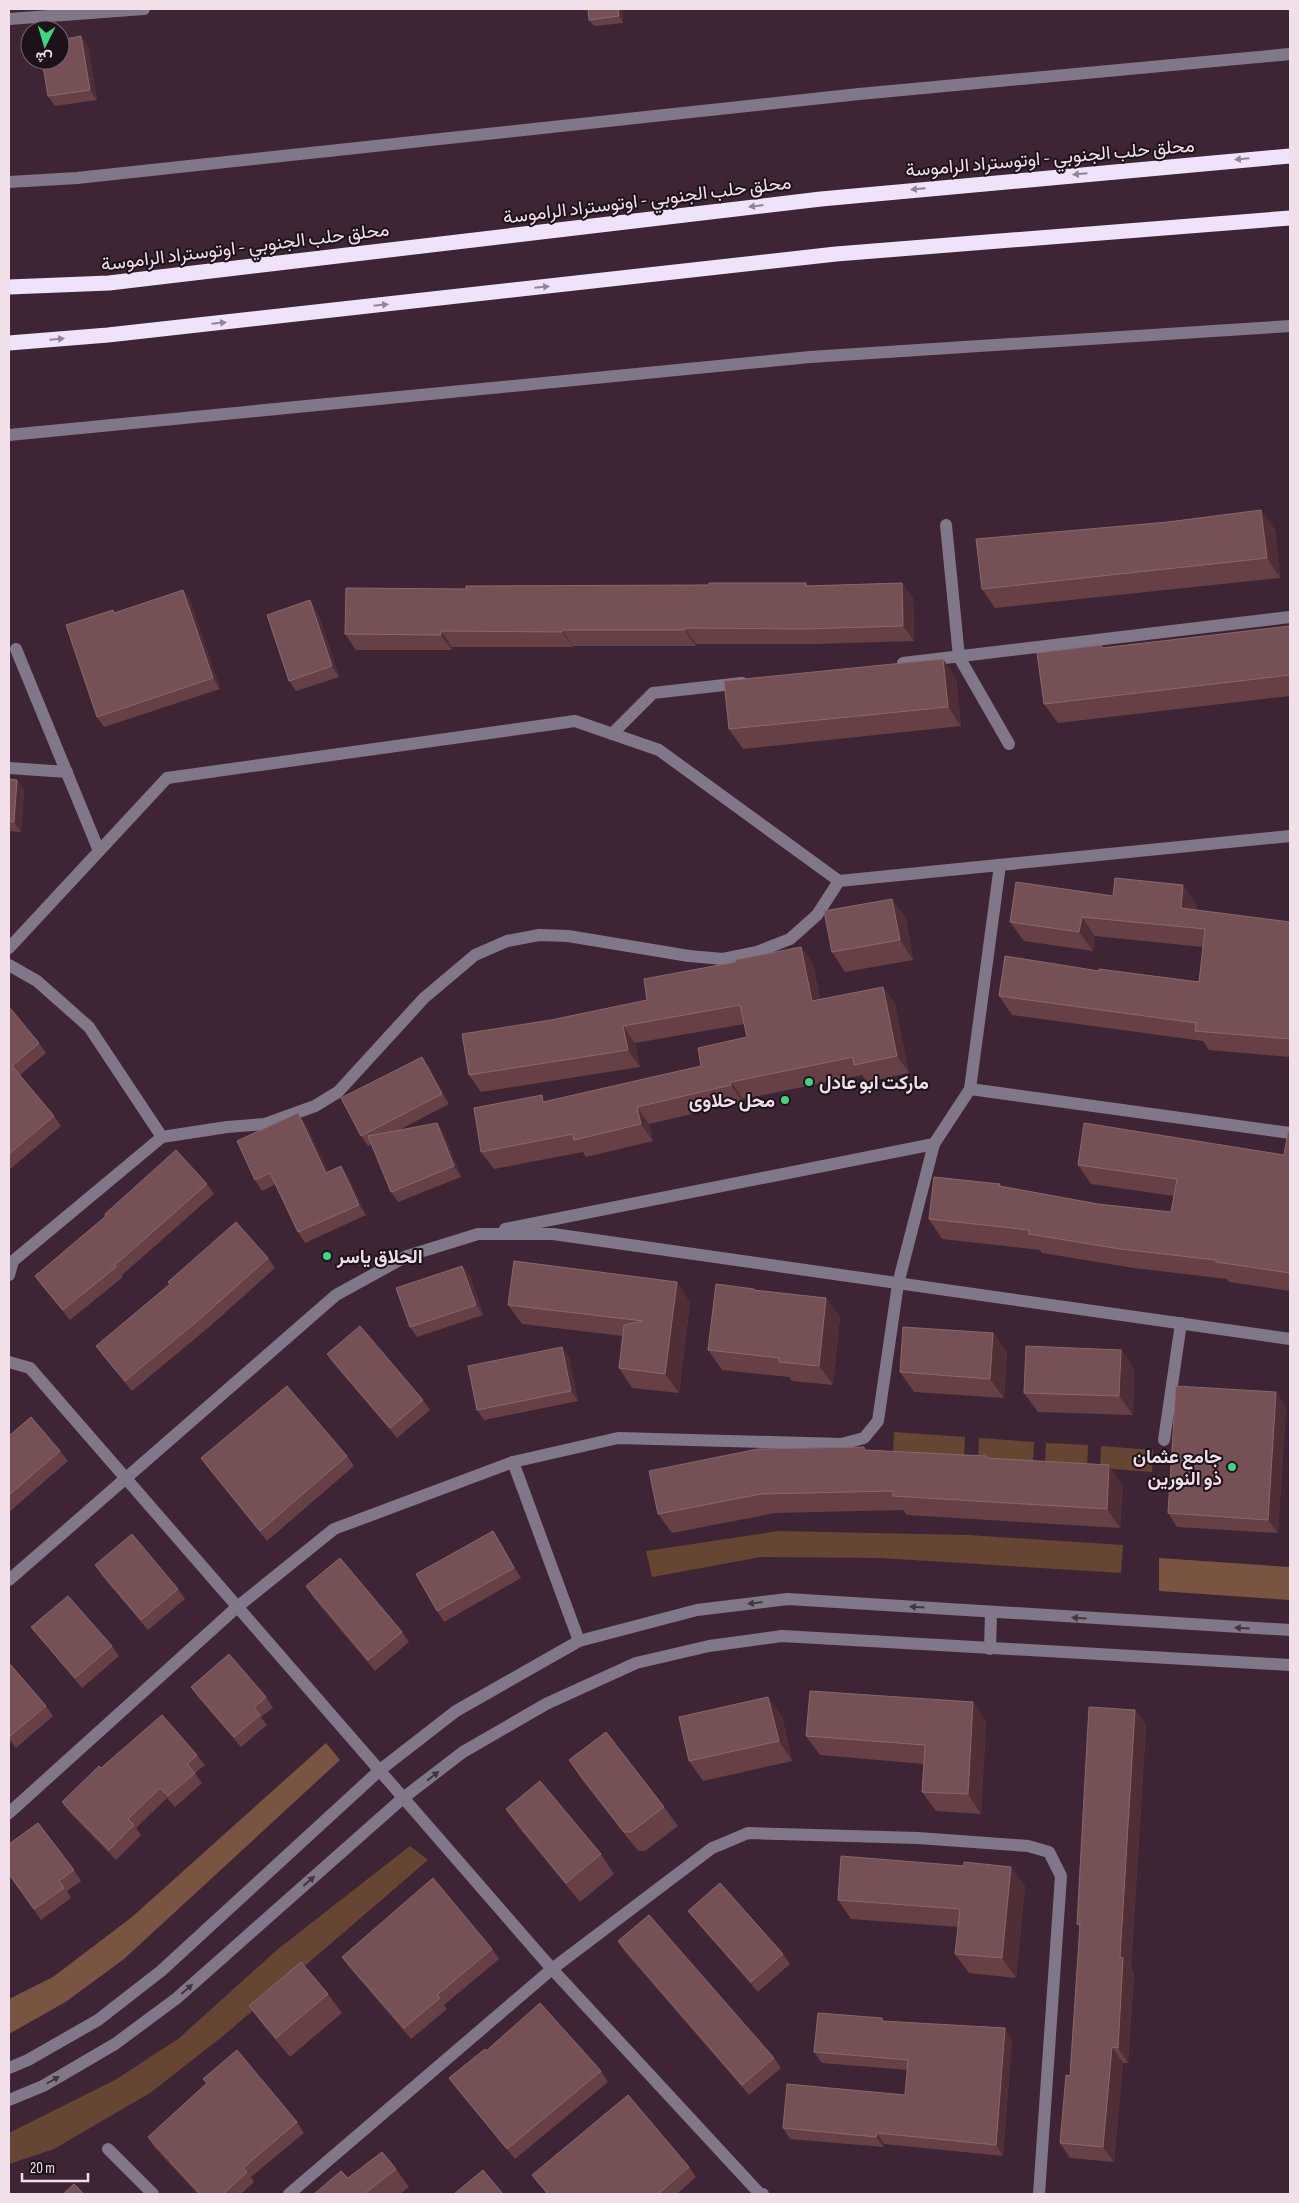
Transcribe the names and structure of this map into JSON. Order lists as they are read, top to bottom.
{
  "streets": {
    "highway": ["محلق حلب الجنوبي - اوتوستراد الراموسة"]
  },
  "places": [
    "ماركت ابو عادل",
    "محل حلاوى",
    "الحلاق ياسر",
    "جامع عثمان ذو النورين"
  ],
  "scale_bar": "20 m",
  "north": "bottom"
}
